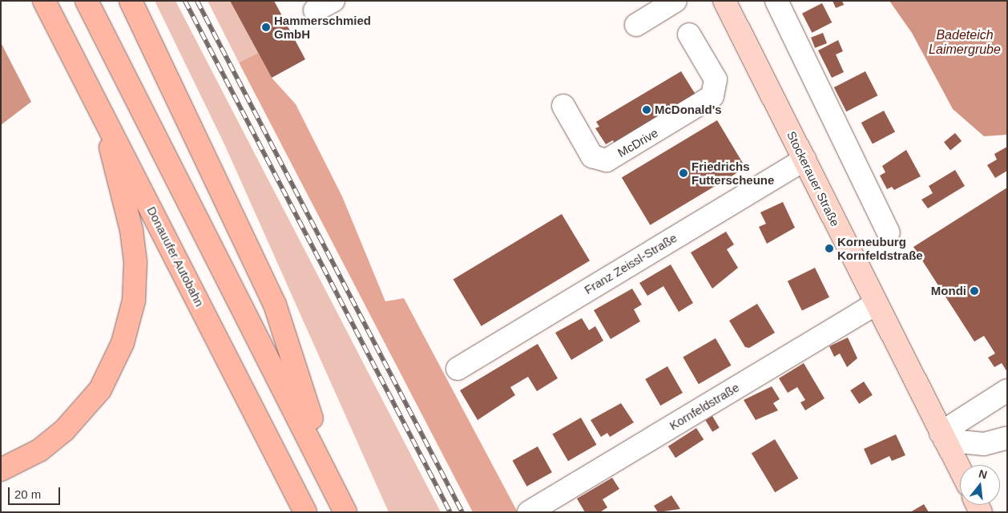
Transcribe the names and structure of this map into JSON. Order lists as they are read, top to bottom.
{
  "streets": {
    "highway": ["Donauufer Autobahn"],
    "main road": ["Stockerauer Straße"],
    "street": ["McDrive", "Franz Zeissl-Straße", "Kornfeldstraße"]
  },
  "crossings": [
    ["Stockerauer Straße", "Franz Zeissl-Straße"],
    ["Stockerauer Straße", "Kornfeldstraße"]
  ],
  "water": ["Badeteich Laimergrube"],
  "places": [
    "Hammerschmied GmbH",
    "McDonald's",
    "Friedrichs Futterscheune",
    "Korneuburg Kornfeldstraße",
    "Mondi"
  ],
  "scale_bar": "20 m",
  "north": "top"
}
